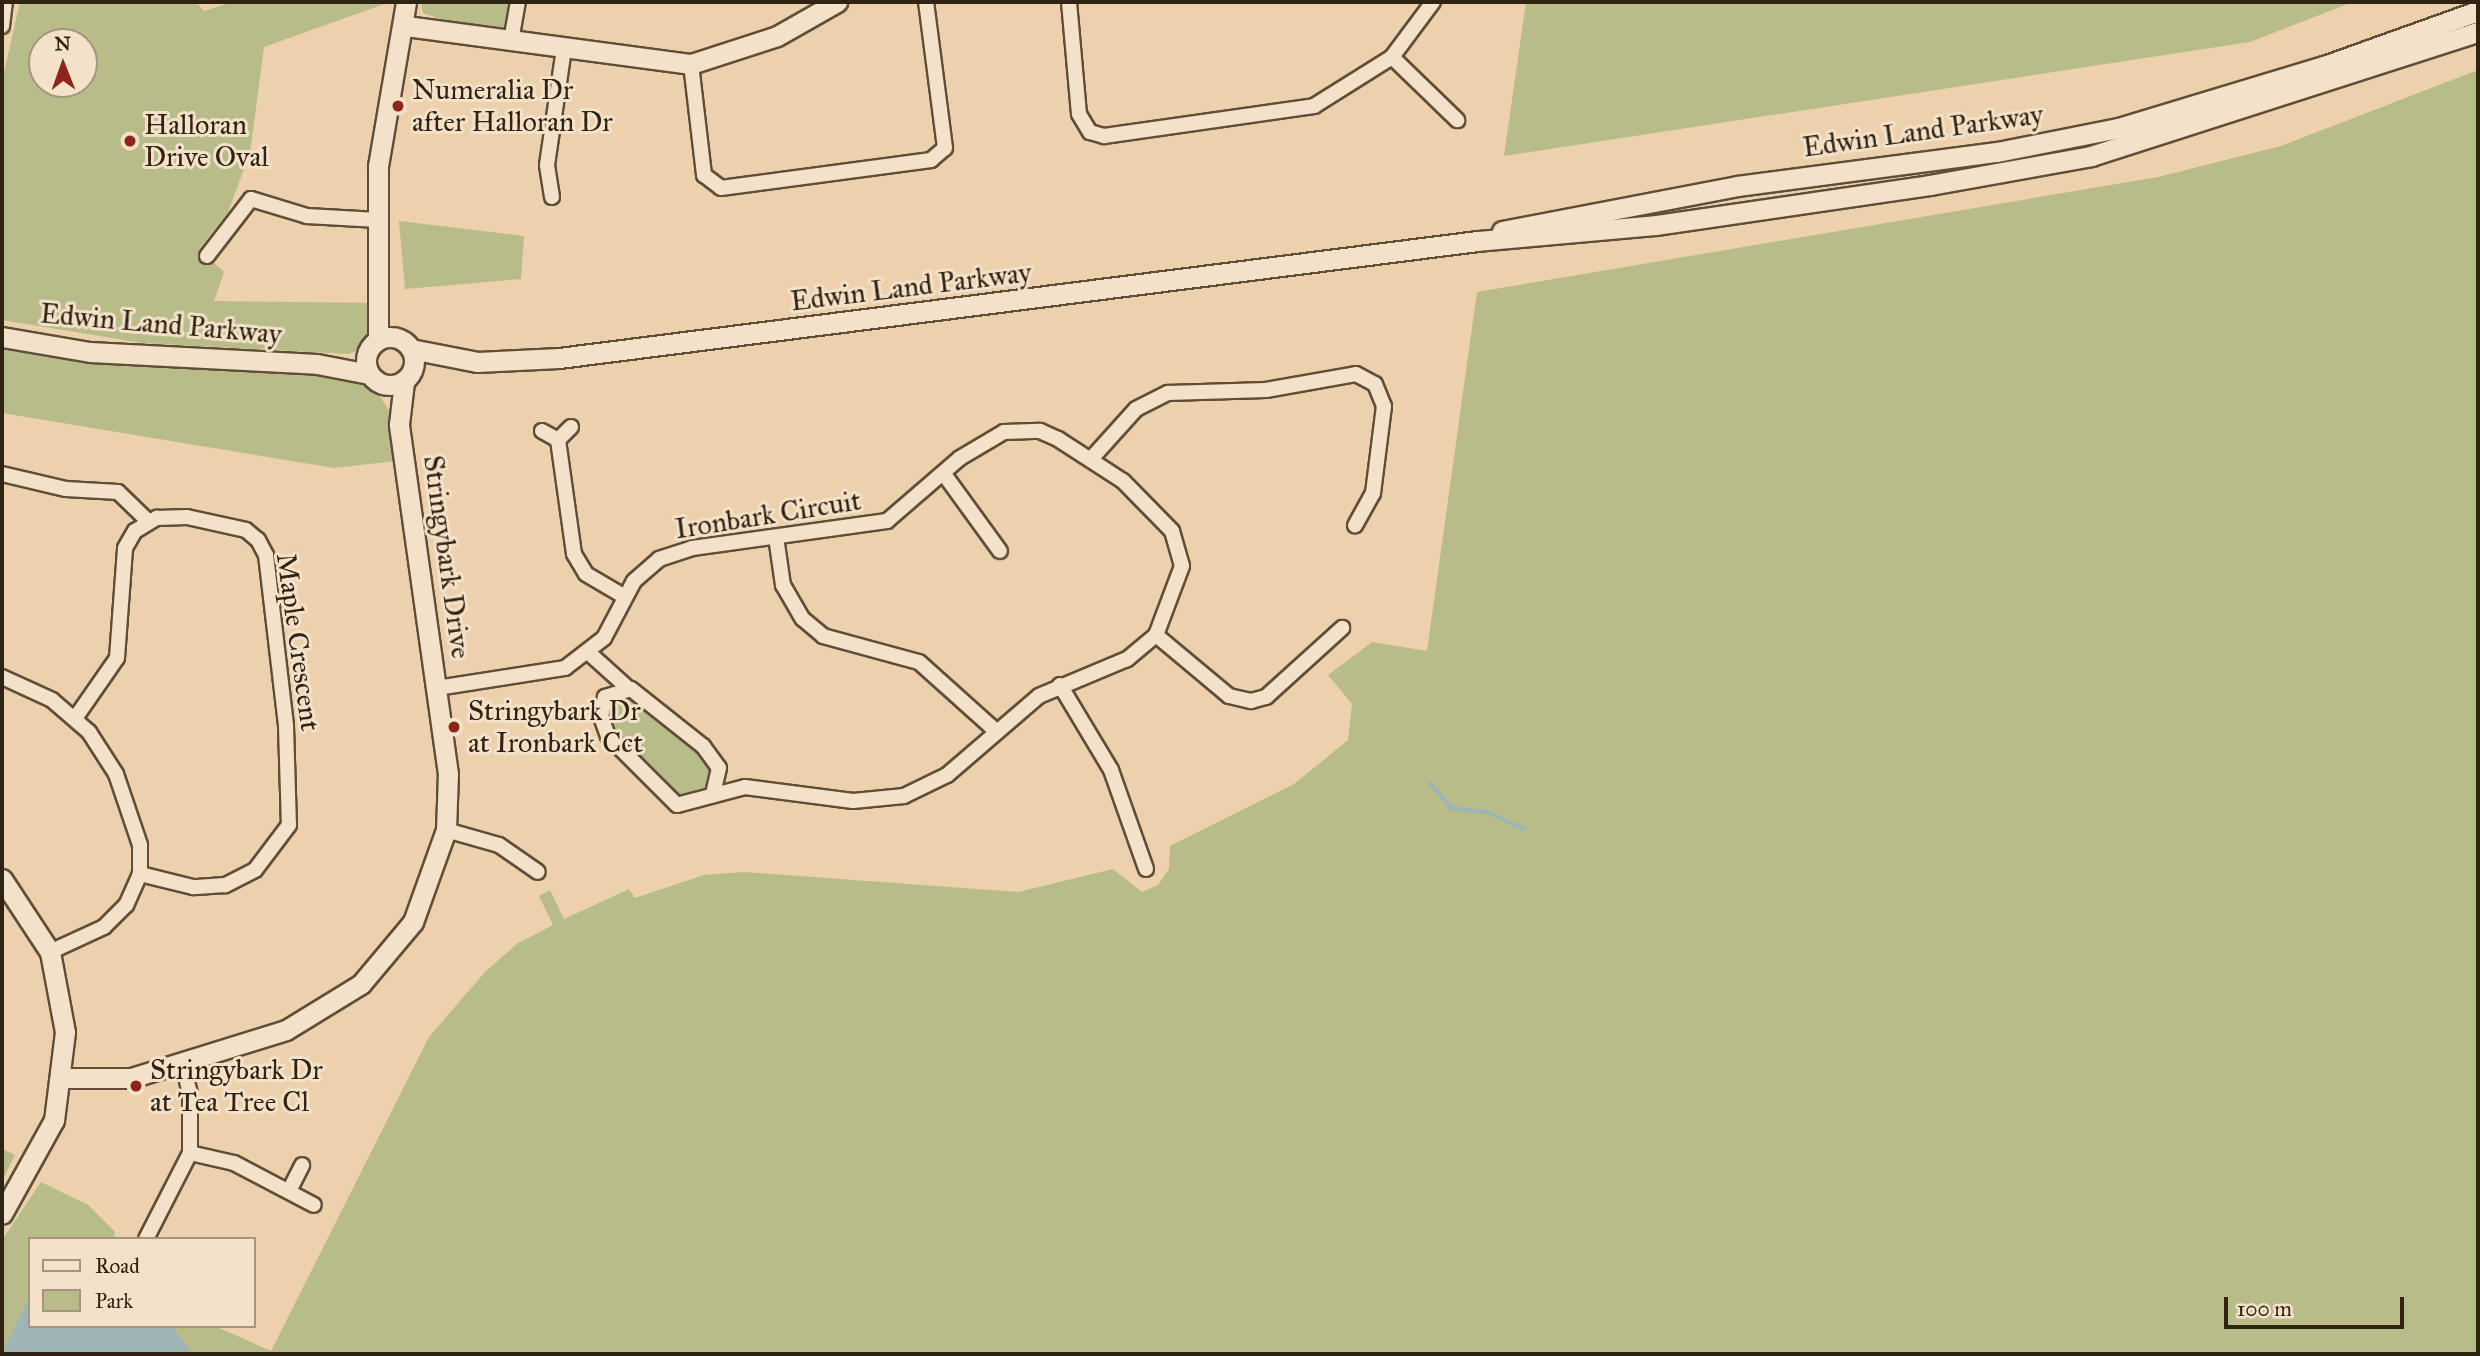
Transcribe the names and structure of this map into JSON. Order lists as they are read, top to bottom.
{
  "streets": {
    "main road": ["Edwin Land Parkway", "Stringybark Drive"],
    "street": ["Ironbark Circuit", "Maple Crescent"]
  },
  "crossings": [
    ["Edwin Land Parkway", "Stringybark Drive"],
    ["Ironbark Circuit", "Stringybark Drive"]
  ],
  "places": [
    "Numeralia Dr after Halloran Dr",
    "Halloran Drive Oval",
    "Stringybark Dr at Ironbark Cct",
    "Stringybark Dr at Tea Tree Cl"
  ],
  "legend": ["Road", "Park"],
  "scale_bar": "100 m",
  "north": "top"
}
